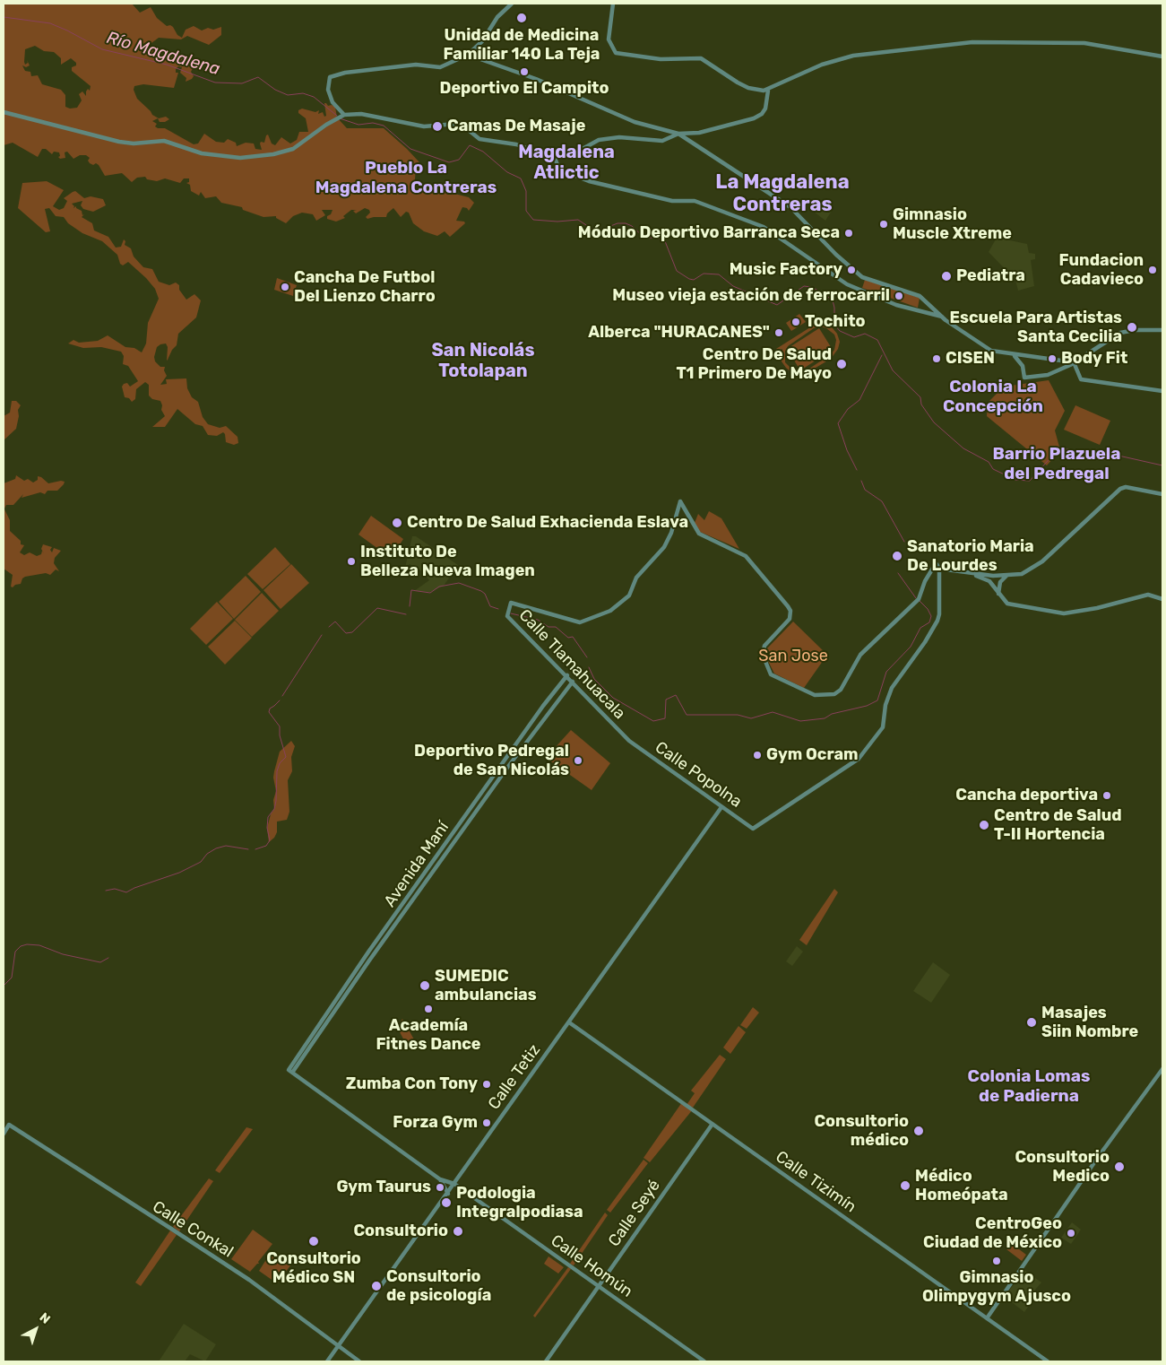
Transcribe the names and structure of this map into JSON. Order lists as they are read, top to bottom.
{
  "streets": {
    "street": [
      "Calle Tlamahuacala",
      "Calle Popolna",
      "Avenida Maní",
      "Calle Tetiz",
      "Calle Tizimín",
      "Calle Seyé",
      "Calle Conkal",
      "Calle Homún"
    ]
  },
  "crossings": [
    ["Calle Tlamahuacala", "Calle Popolna"],
    ["Calle Tlamahuacala", "Avenida Maní"],
    ["Calle Popolna", "Calle Tetiz"],
    ["Avenida Maní", "Calle Homún"],
    ["Calle Tetiz", "Calle Tizimín"],
    ["Calle Tetiz", "Calle Conkal"],
    ["Calle Tetiz", "Calle Homún"],
    ["Calle Tizimín", "Calle Seyé"],
    ["Calle Seyé", "Calle Homún"]
  ],
  "districts": [
    "Magdalena Atlictic",
    "Pueblo La Magdalena Contreras",
    "La Magdalena Contreras",
    "San Nicolás Totolapan",
    "Colonia La Concepción",
    "Barrio Plazuela del Pedregal",
    "Colonia Lomas de Padierna"
  ],
  "water": ["Río Magdalena"],
  "parks": ["San Jose"],
  "places": [
    "Unidad de Medicina Familiar 140 La Teja",
    "Deportivo El Campito",
    "Camas De Masaje",
    "Gimnasio Muscle Xtreme",
    "Módulo Deportivo Barranca Seca",
    "Music Factory",
    "Fundacion Cadavieco",
    "Pediatra",
    "Cancha De Futbol Del Lienzo Charro",
    "Museo vieja estación de ferrocarril",
    "Tochito",
    "Escuela Para Artistas Santa Cecilia",
    "Alberca \"HURACANES\"",
    "CISEN",
    "Body Fit",
    "Centro De Salud T1 Primero De Mayo",
    "Centro De Salud Exhacienda Eslava",
    "Sanatorio Maria De Lourdes",
    "Instituto De Belleza Nueva Imagen",
    "Gym Ocram",
    "Deportivo Pedregal de San Nicolás",
    "Cancha deportiva",
    "Centro de Salud T-II Hortencia",
    "SUMEDIC ambulancias",
    "Academía Fitnes Dance",
    "Masajes Siin Nombre",
    "Zumba Con Tony",
    "Forza Gym",
    "Consultorio médico",
    "Consultorio Medico",
    "Médico Homeópata",
    "Gym Taurus",
    "Podologia Integralpodiasa",
    "Consultorio",
    "CentroGeo Ciudad de México",
    "Consultorio Médico SN",
    "Gimnasio Olimpygym Ajusco",
    "Consultorio de psicología"
  ],
  "north": "top right"
}
